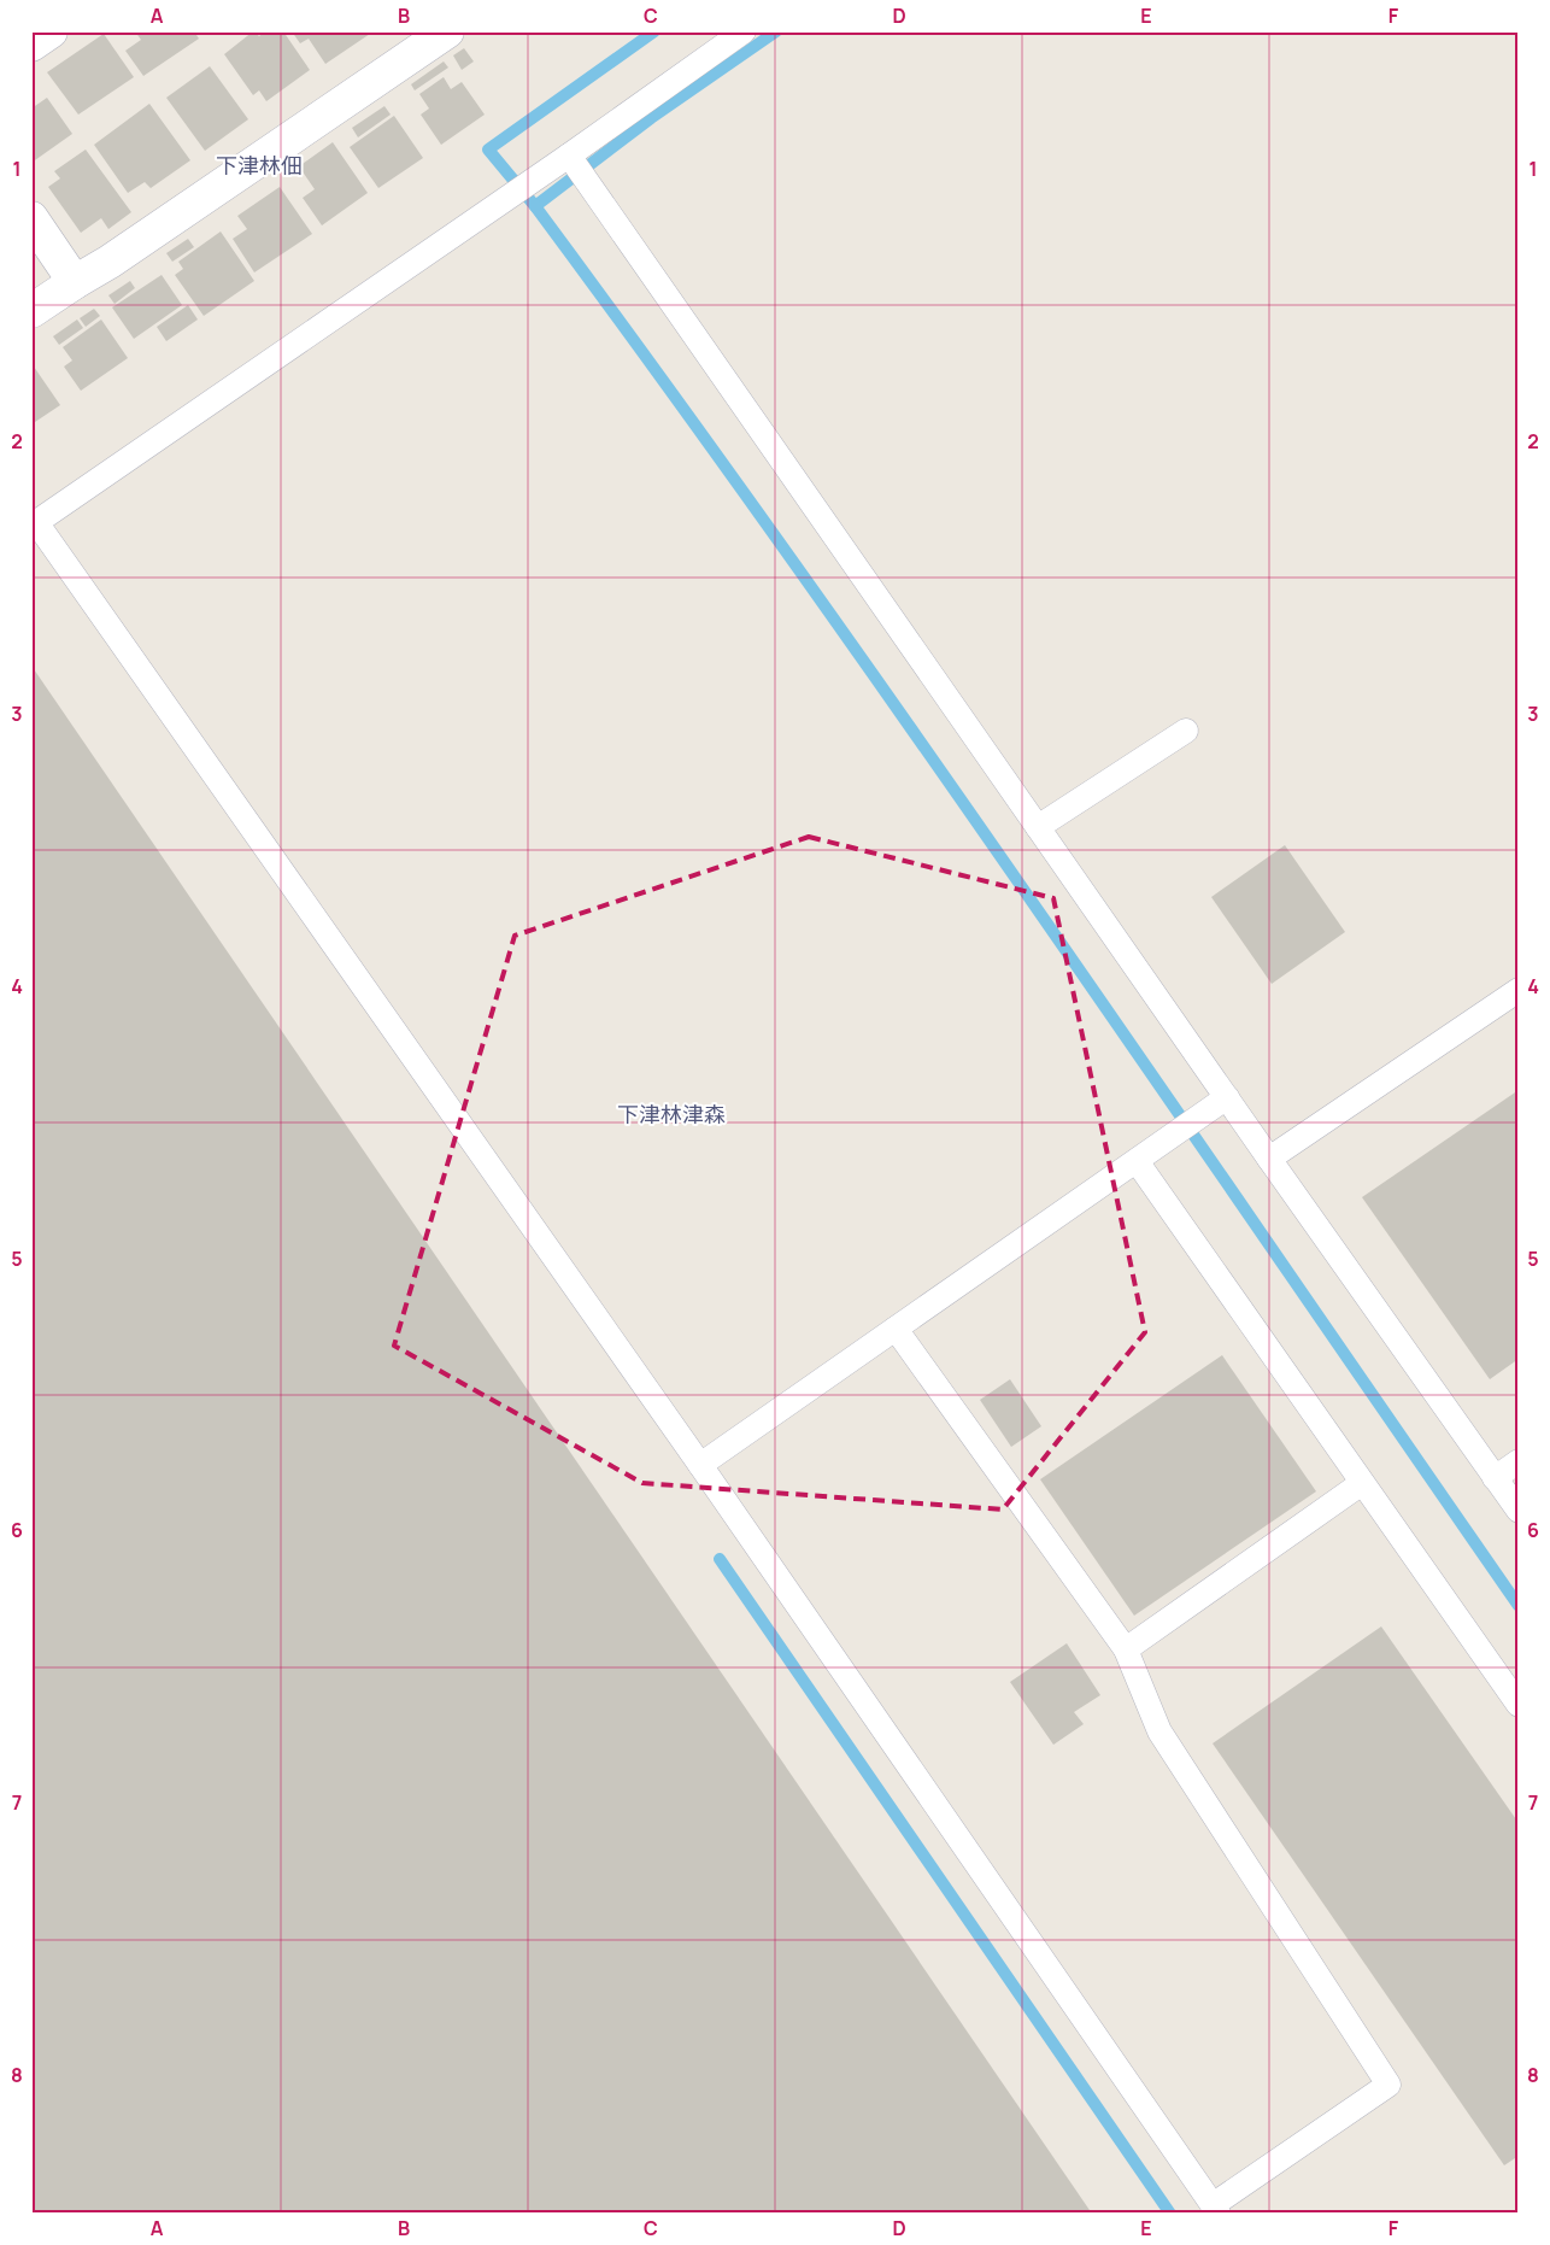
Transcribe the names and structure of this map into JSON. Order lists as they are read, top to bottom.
{
  "districts": ["下津林佃", "下津林津森"],
  "grid": {
    "columns": [
      "A",
      "B",
      "C",
      "D",
      "E",
      "F"
    ],
    "rows": [
      "1",
      "2",
      "3",
      "4",
      "5",
      "6",
      "7",
      "8"
    ]
  }
}
